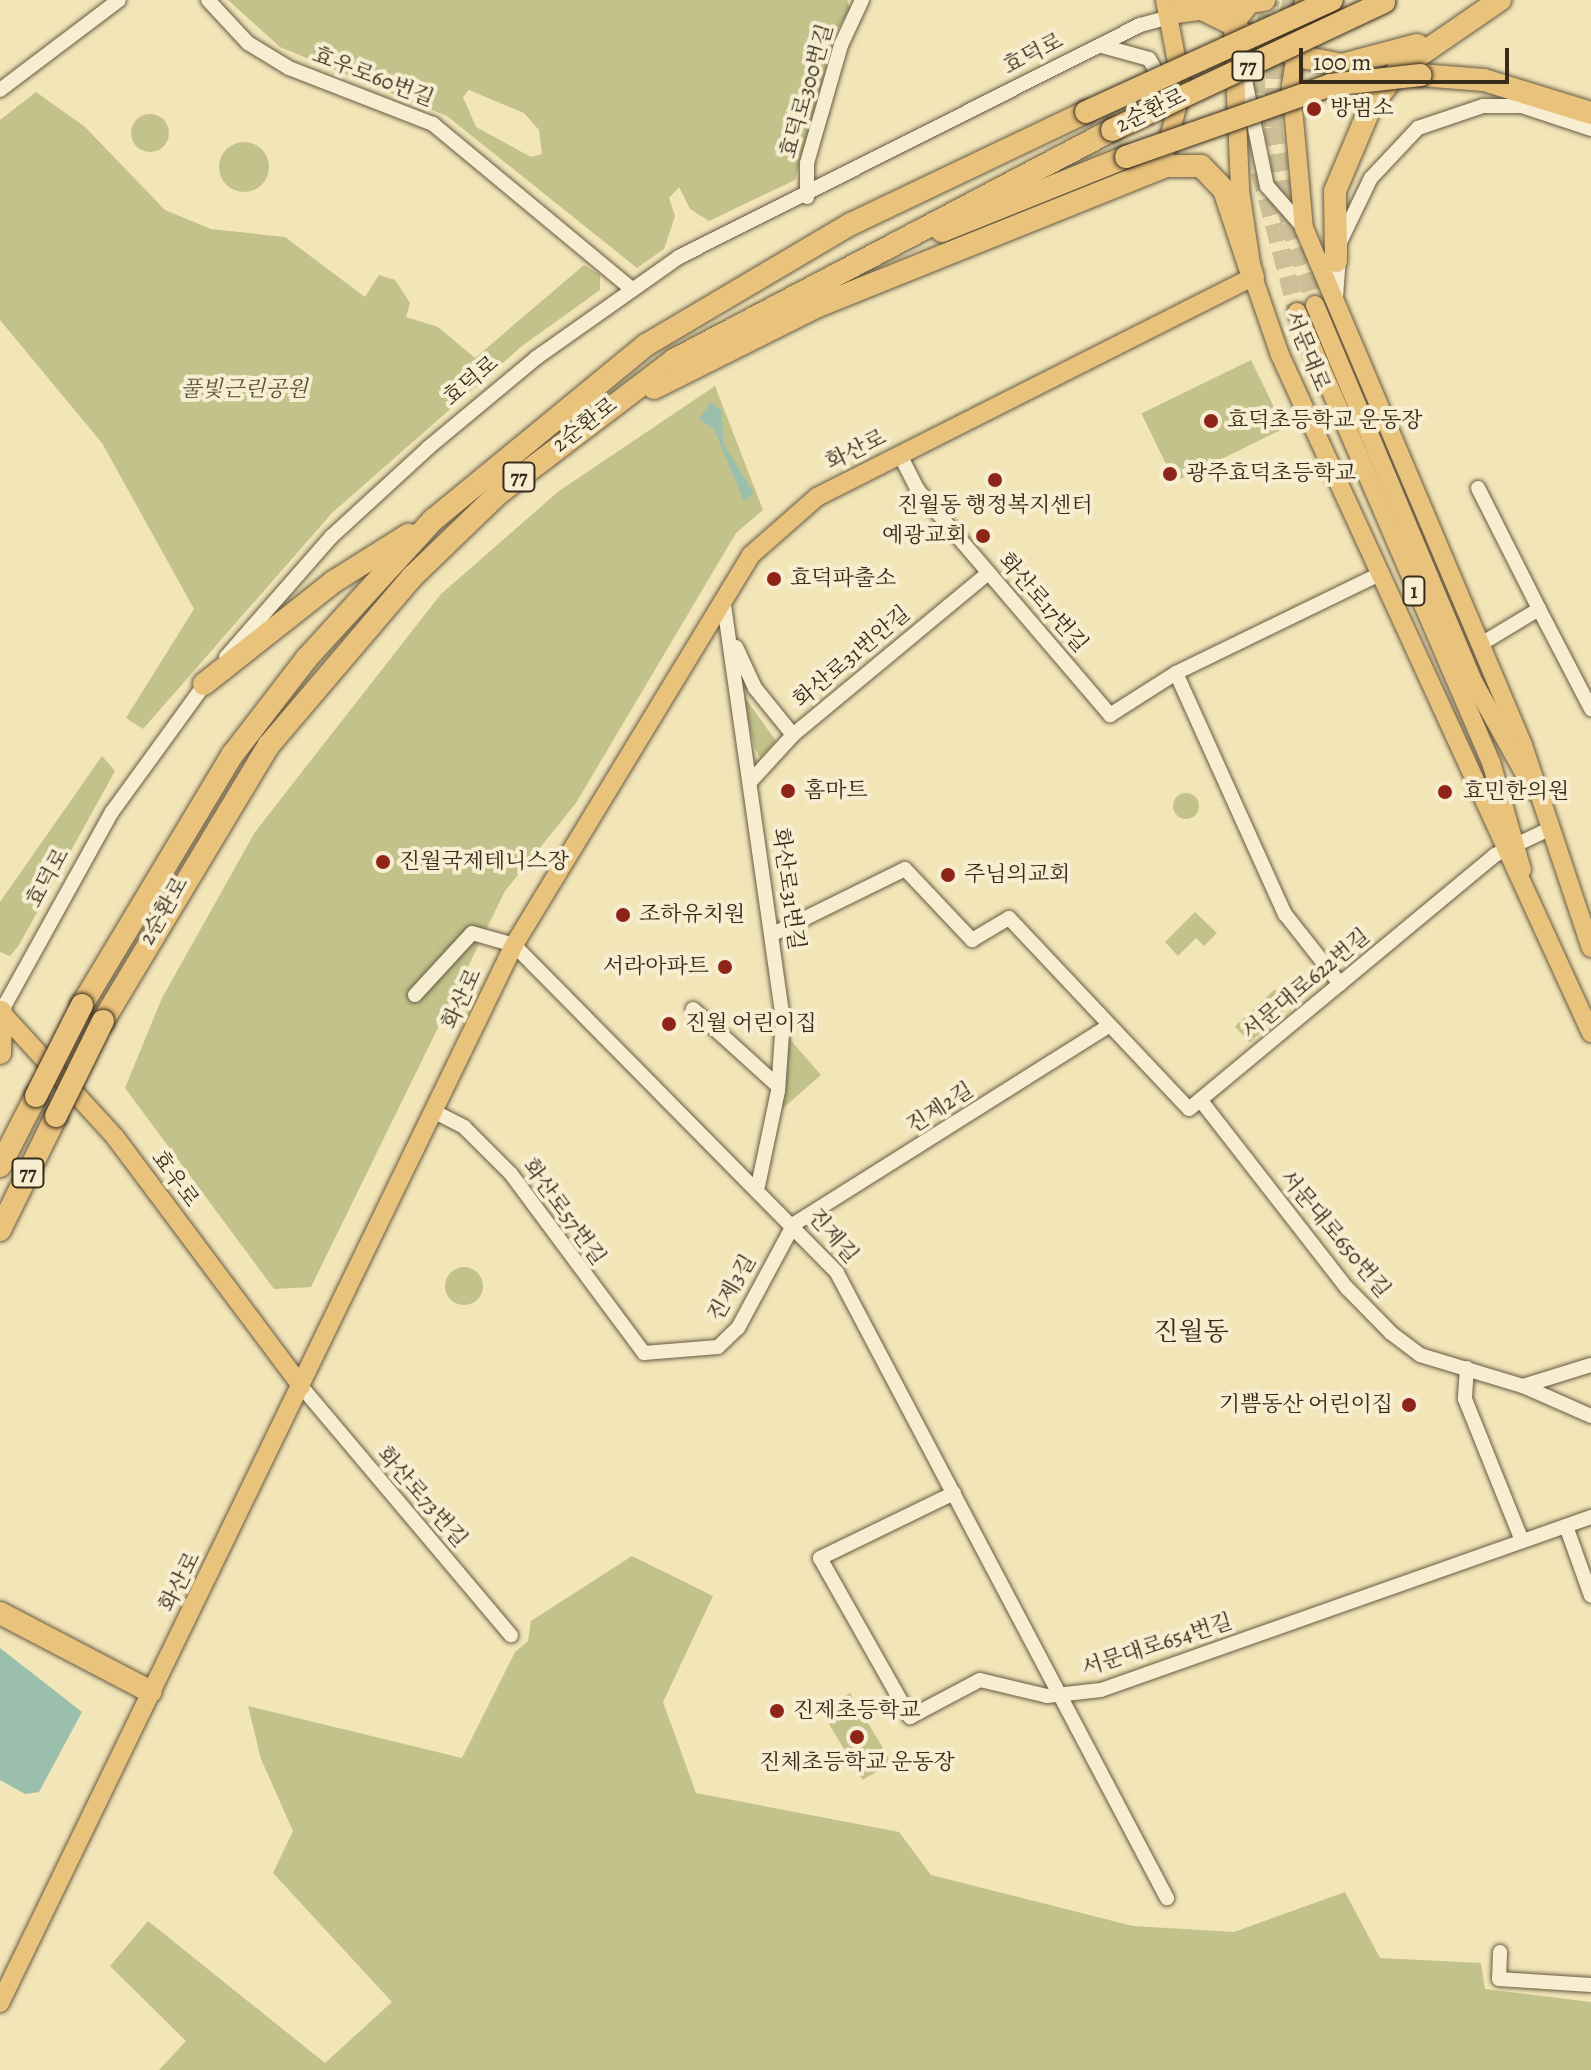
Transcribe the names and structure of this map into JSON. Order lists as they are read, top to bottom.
{
  "streets": {
    "highway": ["77", "2순환로"],
    "main road": [
      "서문대로",
      "화산로",
      "1",
      "효우로"
    ],
    "street": [
      "효덕로",
      "효우로60번길",
      "효덕로300번길",
      "화산로17번길",
      "화산로31번안길",
      "화산로31번길",
      "서문대로622번길",
      "진제2길",
      "화산로57번길",
      "서문대로650번길",
      "진제길",
      "진제3길",
      "화산로73번길",
      "서문대로654번길"
    ]
  },
  "crossings": [
    ["효덕로", "효우로60번길"],
    ["효덕로", "효덕로300번길"],
    ["효덕로", "효우로"],
    ["서문대로", "화산로"],
    ["서문대로", "화산로17번길"],
    ["서문대로", "서문대로622번길"],
    ["화산로", "화산로17번길"],
    ["화산로", "화산로31번길"],
    ["화산로", "효우로"],
    ["화산로", "화산로57번길"],
    ["화산로", "진제길"],
    ["화산로", "화산로73번길"],
    ["화산로17번길", "화산로31번안길"],
    ["화산로31번안길", "화산로31번길"],
    ["화산로31번길", "진제길"],
    ["서문대로622번길", "서문대로650번길"],
    ["진제2길", "진제길"],
    ["진제2길", "진제3길"],
    ["효우로", "화산로73번길"],
    ["화산로57번길", "진제3길"],
    ["진제길", "진제3길"],
    ["진제길", "서문대로654번길"]
  ],
  "districts": ["진월동"],
  "parks": ["풀빛근린공원"],
  "places": [
    "방범소",
    "효덕초등학교 운동장",
    "광주효덕초등학교",
    "진월동 행정복지센터",
    "예광교회",
    "효덕파출소",
    "홈마트",
    "효민한의원",
    "진월국제테니스장",
    "주님의교회",
    "조하유치원",
    "서라아파트",
    "진월 어린이집",
    "기쁨동산 어린이집",
    "진제초등학교",
    "진체초등학교 운동장"
  ],
  "scale_bar": "100 m"
}
